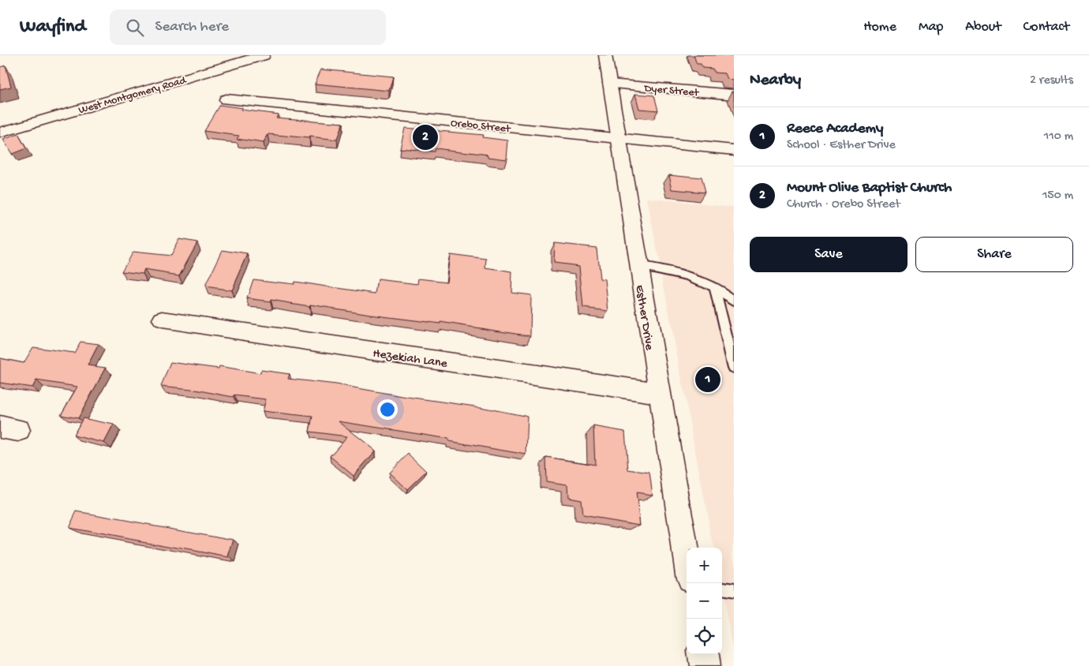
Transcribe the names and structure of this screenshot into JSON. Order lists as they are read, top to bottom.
{
  "streets": {
    "street": [
      "Dyer Street",
      "West Montgomery Road",
      "Orebo Street",
      "Esther Drive",
      "Hezekiah Lane"
    ]
  },
  "crossings": [
    ["Dyer Street", "Esther Drive"],
    ["Orebo Street", "Esther Drive"],
    ["Esther Drive", "Hezekiah Lane"]
  ],
  "page": {
    "header": "Wayfind",
    "search": "Search here",
    "nav": [
      "Home",
      "Map",
      "About",
      "Contact"
    ],
    "heading": ["Nearby", "2 results"],
    "list": [
      {
        "mark": "1",
        "name": "Reece Academy",
        "note": "School · Esther Drive",
        "value": "110 m"
      },
      {
        "mark": "2",
        "name": "Mount Olive Baptist Church",
        "note": "Church · Orebo Street",
        "value": "150 m"
      }
    ],
    "pins": ["2", "1"],
    "buttons": ["Save", "Share"],
    "map_buttons": ["+", "−"]
  }
}
